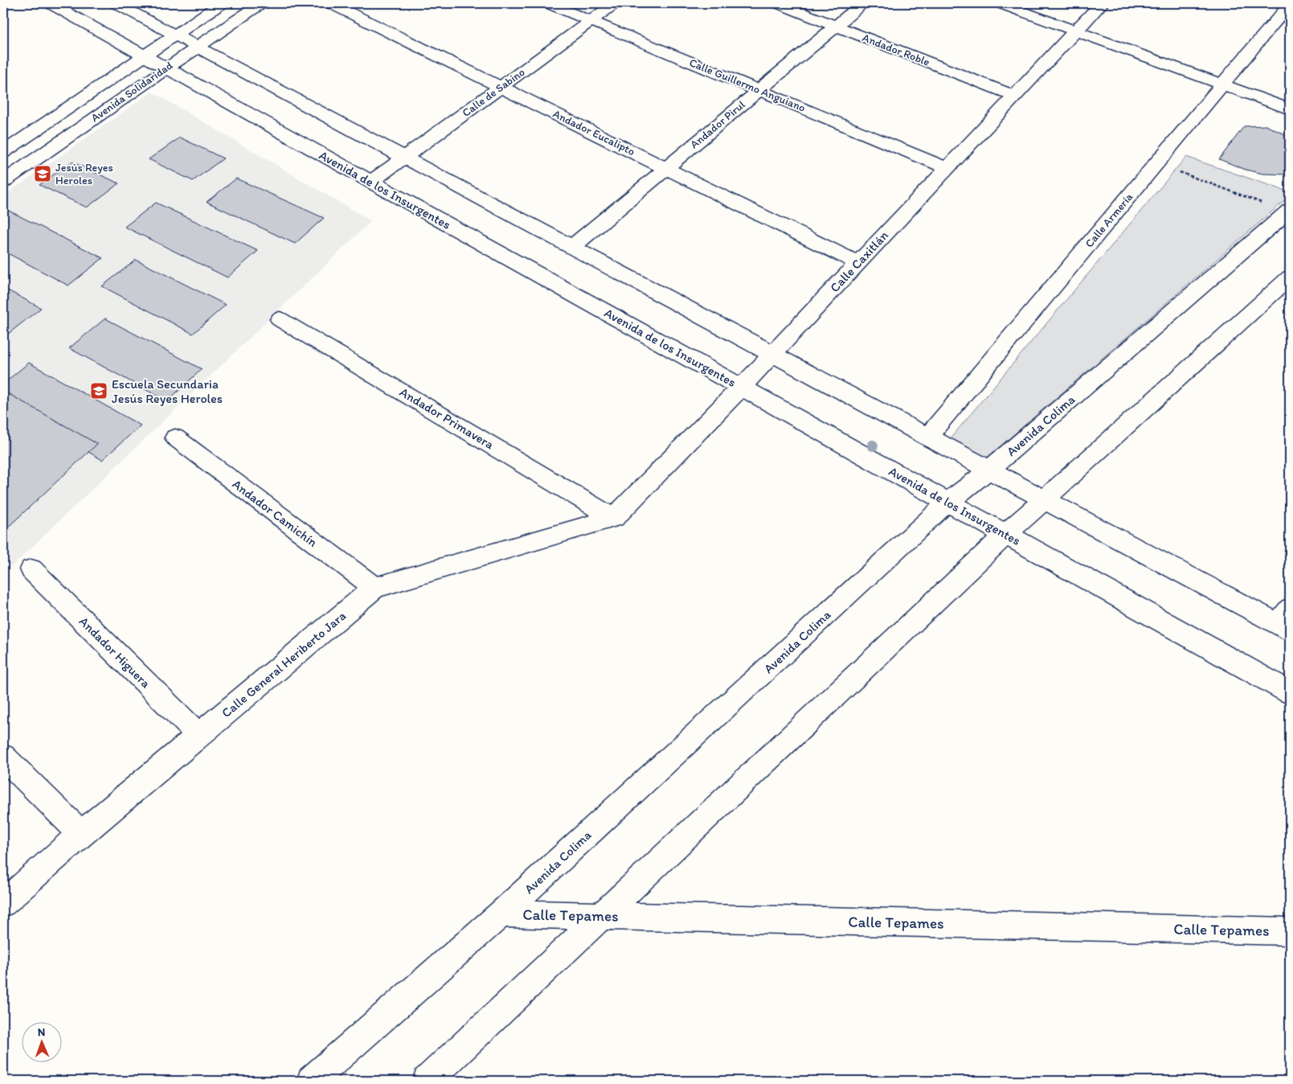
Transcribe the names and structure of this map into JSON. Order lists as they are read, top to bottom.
{
  "streets": {
    "street": [
      "Andador Roble",
      "Calle Guillermo Anguiano",
      "Avenida Solidaridad",
      "Calle de Sabino",
      "Andador Pirul",
      "Andador Eucalipto",
      "Avenida de los Insurgentes",
      "Calle Armería",
      "Calle Caxitlán",
      "Andador Primavera",
      "Avenida Colima",
      "Andador Camichín",
      "Andador Higuera",
      "Calle General Heriberto Jara",
      "Calle Tepames"
    ]
  },
  "crossings": [
    ["Andador Roble", "Andador Pirul"],
    ["Andador Roble", "Calle Caxitlán"],
    ["Calle Guillermo Anguiano", "Calle de Sabino"],
    ["Calle Guillermo Anguiano", "Andador Pirul"],
    ["Calle Guillermo Anguiano", "Calle Caxitlán"],
    ["Avenida Solidaridad", "Avenida de los Insurgentes"],
    ["Calle de Sabino", "Andador Eucalipto"],
    ["Calle de Sabino", "Avenida de los Insurgentes"],
    ["Andador Pirul", "Andador Eucalipto"],
    ["Andador Eucalipto", "Calle Caxitlán"],
    ["Avenida de los Insurgentes", "Calle Caxitlán"],
    ["Avenida de los Insurgentes", "Avenida Colima"],
    ["Calle Caxitlán", "Andador Primavera"],
    ["Calle Caxitlán", "Calle General Heriberto Jara"],
    ["Andador Primavera", "Calle General Heriberto Jara"],
    ["Avenida Colima", "Calle Tepames"],
    ["Andador Camichín", "Calle General Heriberto Jara"],
    ["Andador Higuera", "Calle General Heriberto Jara"]
  ],
  "places": {
    "school or university": ["Jesús Reyes Heroles", "Escuela Secundaria Jesús Reyes Heroles"]
  },
  "north": "top"
}
